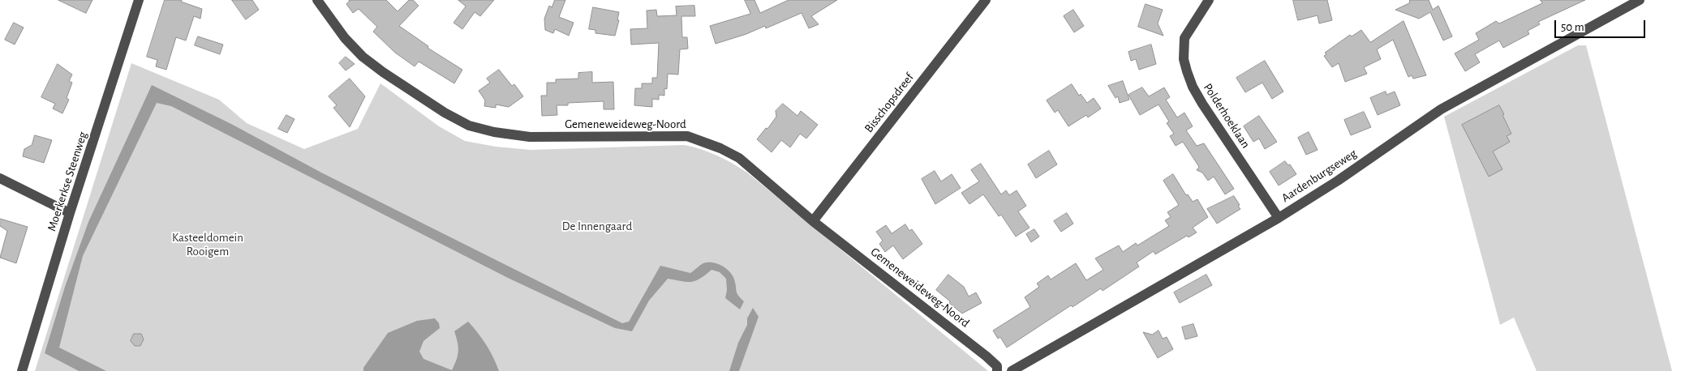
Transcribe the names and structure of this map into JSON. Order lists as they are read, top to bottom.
{
  "streets": {
    "street": [
      "Bisschopsdreef",
      "Polderhoeklaan",
      "Gemeneweideweg-Noord",
      "Aardenburgseweg",
      "Moerkerkse Steenweg"
    ]
  },
  "crossings": [
    ["Bisschopsdreef", "Gemeneweideweg-Noord"],
    ["Polderhoeklaan", "Aardenburgseweg"]
  ],
  "parks": ["De Innengaard", "Kasteeldomein Rooigem"],
  "scale_bar": "50 m"
}
